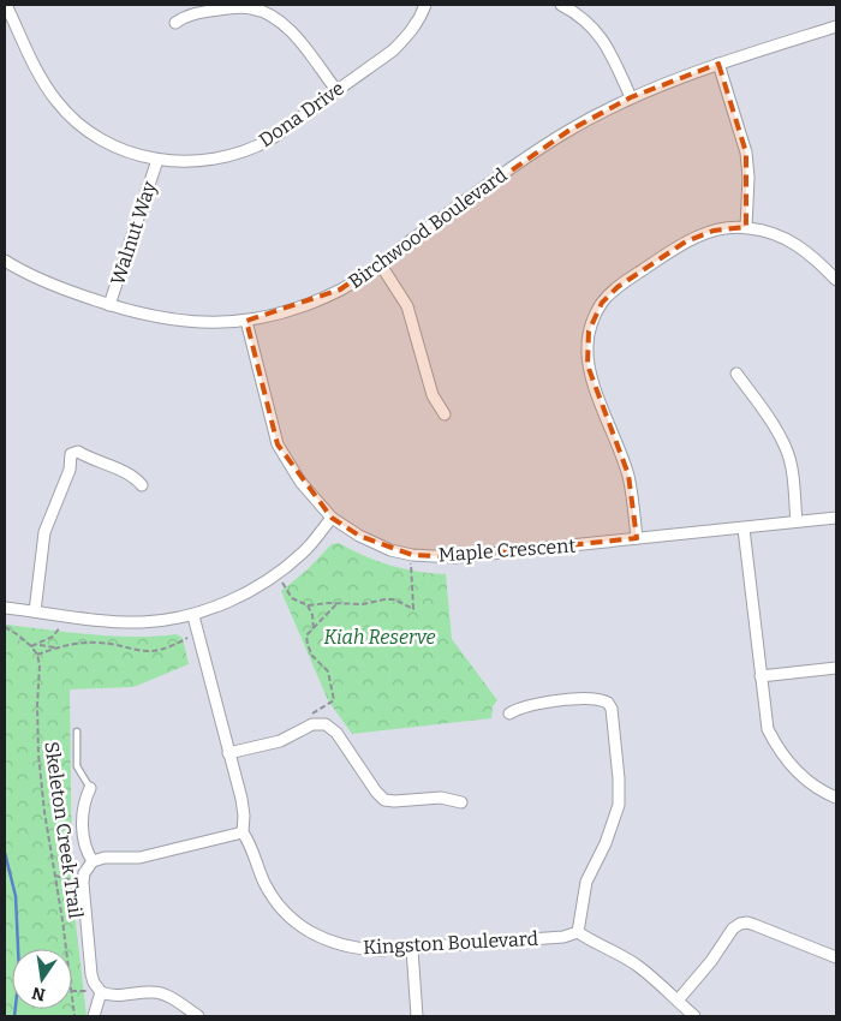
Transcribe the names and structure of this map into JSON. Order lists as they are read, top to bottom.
{
  "streets": {
    "street": [
      "Dona Drive",
      "Birchwood Boulevard",
      "Walnut Way",
      "Maple Crescent",
      "Kingston Boulevard"
    ],
    "path": ["Skeleton Creek Trail"]
  },
  "crossings": [
    ["Dona Drive", "Walnut Way"],
    ["Birchwood Boulevard", "Walnut Way"],
    ["Birchwood Boulevard", "Maple Crescent"]
  ],
  "parks": ["Kiah Reserve"],
  "north": "bottom"
}
